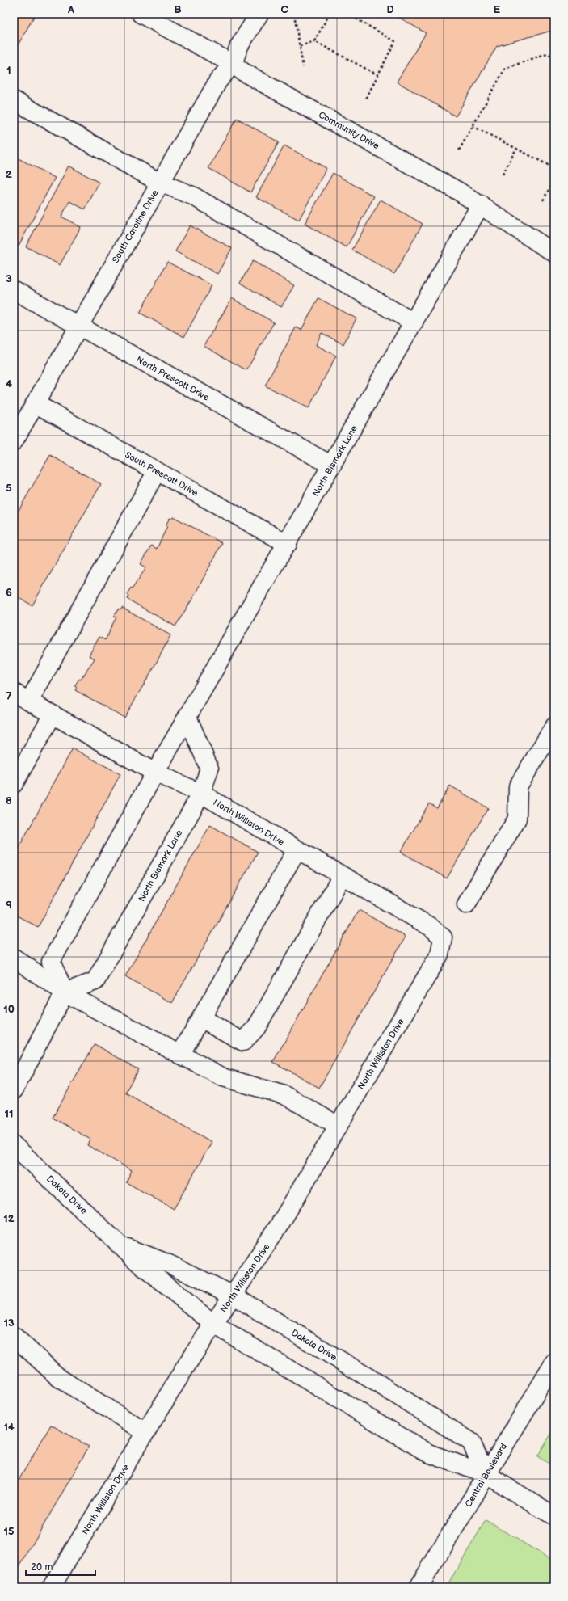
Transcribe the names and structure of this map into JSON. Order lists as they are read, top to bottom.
{
  "streets": {
    "street": [
      "Community Drive",
      "South Caroline Drive",
      "North Prescott Drive",
      "North Bismark Lane",
      "South Prescott Drive",
      "North Williston Drive",
      "Dakota Drive",
      "Central Boulevard"
    ]
  },
  "crossings": [
    ["Community Drive", "South Caroline Drive"],
    ["Community Drive", "North Bismark Lane"],
    ["South Caroline Drive", "North Prescott Drive"],
    ["South Caroline Drive", "South Prescott Drive"],
    ["North Prescott Drive", "North Bismark Lane"],
    ["North Bismark Lane", "South Prescott Drive"],
    ["North Bismark Lane", "North Williston Drive"],
    ["North Williston Drive", "Dakota Drive"],
    ["Dakota Drive", "Central Boulevard"]
  ],
  "scale_bar": "20 m",
  "grid": {
    "columns": [
      "A",
      "B",
      "C",
      "D",
      "E"
    ],
    "rows": [
      "1",
      "2",
      "3",
      "4",
      "5",
      "6",
      "7",
      "8",
      "9",
      "10",
      "11",
      "12",
      "13",
      "14",
      "15"
    ]
  }
}
